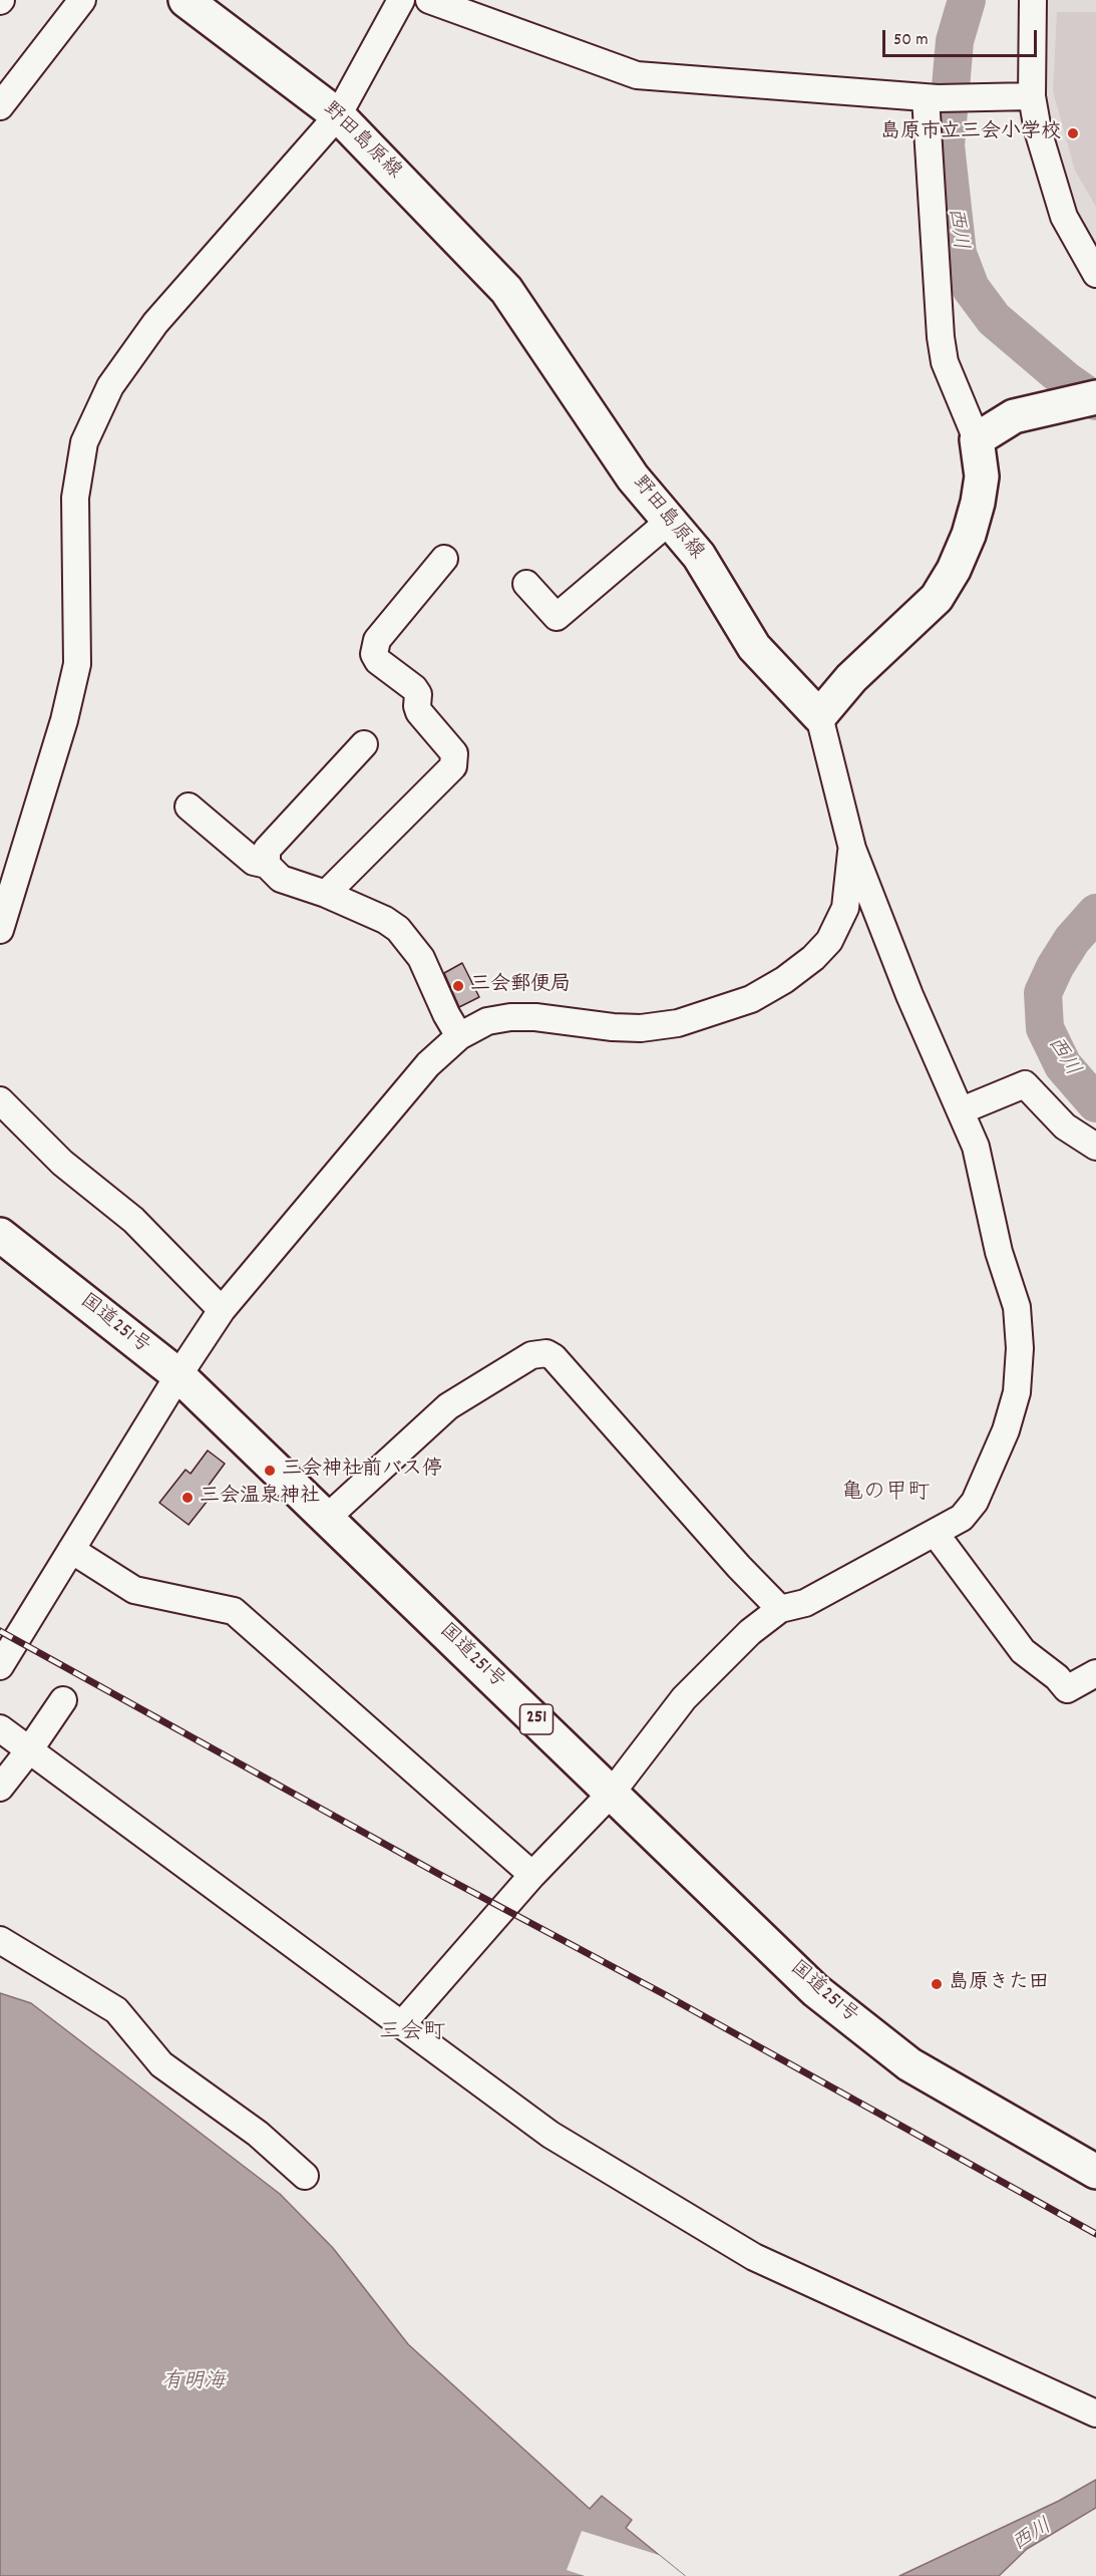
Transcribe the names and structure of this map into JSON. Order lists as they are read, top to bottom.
{
  "streets": {
    "main road": ["野田島原線", "国道251号", "251"]
  },
  "districts": ["亀の甲町", "三会町"],
  "water": ["西川", "有明海"],
  "places": [
    "島原市立三会小学校",
    "三会郵便局",
    "三会神社前バス停",
    "三会温泉神社",
    "島原きた田"
  ],
  "scale_bar": "50 m"
}
